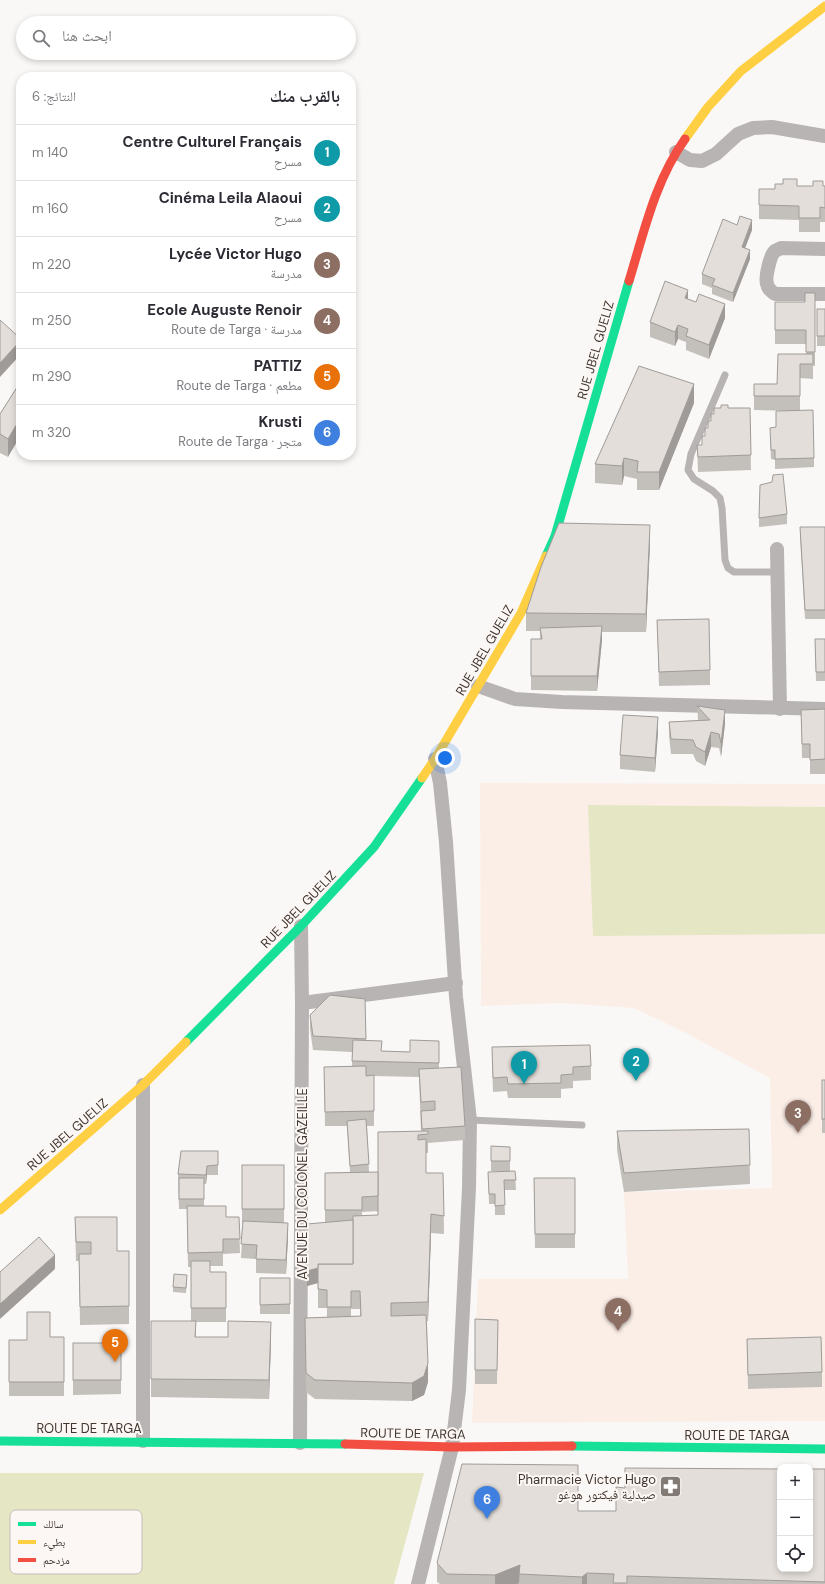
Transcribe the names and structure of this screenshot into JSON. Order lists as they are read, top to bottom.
{
  "streets": {
    "street": ["RUE JBEL GUELIZ", "AVENUE DU COLONEL GAZEILLE", "ROUTE DE TARGA"]
  },
  "crossings": [
    ["RUE JBEL GUELIZ", "AVENUE DU COLONEL GAZEILLE"],
    ["AVENUE DU COLONEL GAZEILLE", "ROUTE DE TARGA"]
  ],
  "places": {
    "pharmacy": ["Pharmacie Victor Hugo صيدلية فيكتور هوغو"]
  },
  "legend": ["سالك", "بطيء", "مزدحم"],
  "page": {
    "search": "ابحث هنا",
    "heading": ["بالقرب منك", "النتائج: 6"],
    "list": [
      {
        "mark": "1",
        "name": "Centre Culturel Français",
        "note": "مسرح",
        "value": "140 m"
      },
      {
        "mark": "2",
        "name": "Cinéma Leila Alaoui",
        "note": "مسرح",
        "value": "160 m"
      },
      {
        "mark": "3",
        "name": "Lycée Victor Hugo",
        "note": "مدرسة",
        "value": "220 m"
      },
      {
        "mark": "4",
        "name": "Ecole Auguste Renoir",
        "note": "مدرسة · Route de Targa",
        "value": "250 m"
      },
      {
        "mark": "5",
        "name": "PATTIZ",
        "note": "مطعم · Route de Targa",
        "value": "290 m"
      },
      {
        "mark": "6",
        "name": "Krusti",
        "note": "متجر · Route de Targa",
        "value": "320 m"
      }
    ],
    "pins": [
      "2",
      "1",
      "3",
      "4",
      "5",
      "6"
    ],
    "map_buttons": ["+", "−"]
  }
}
